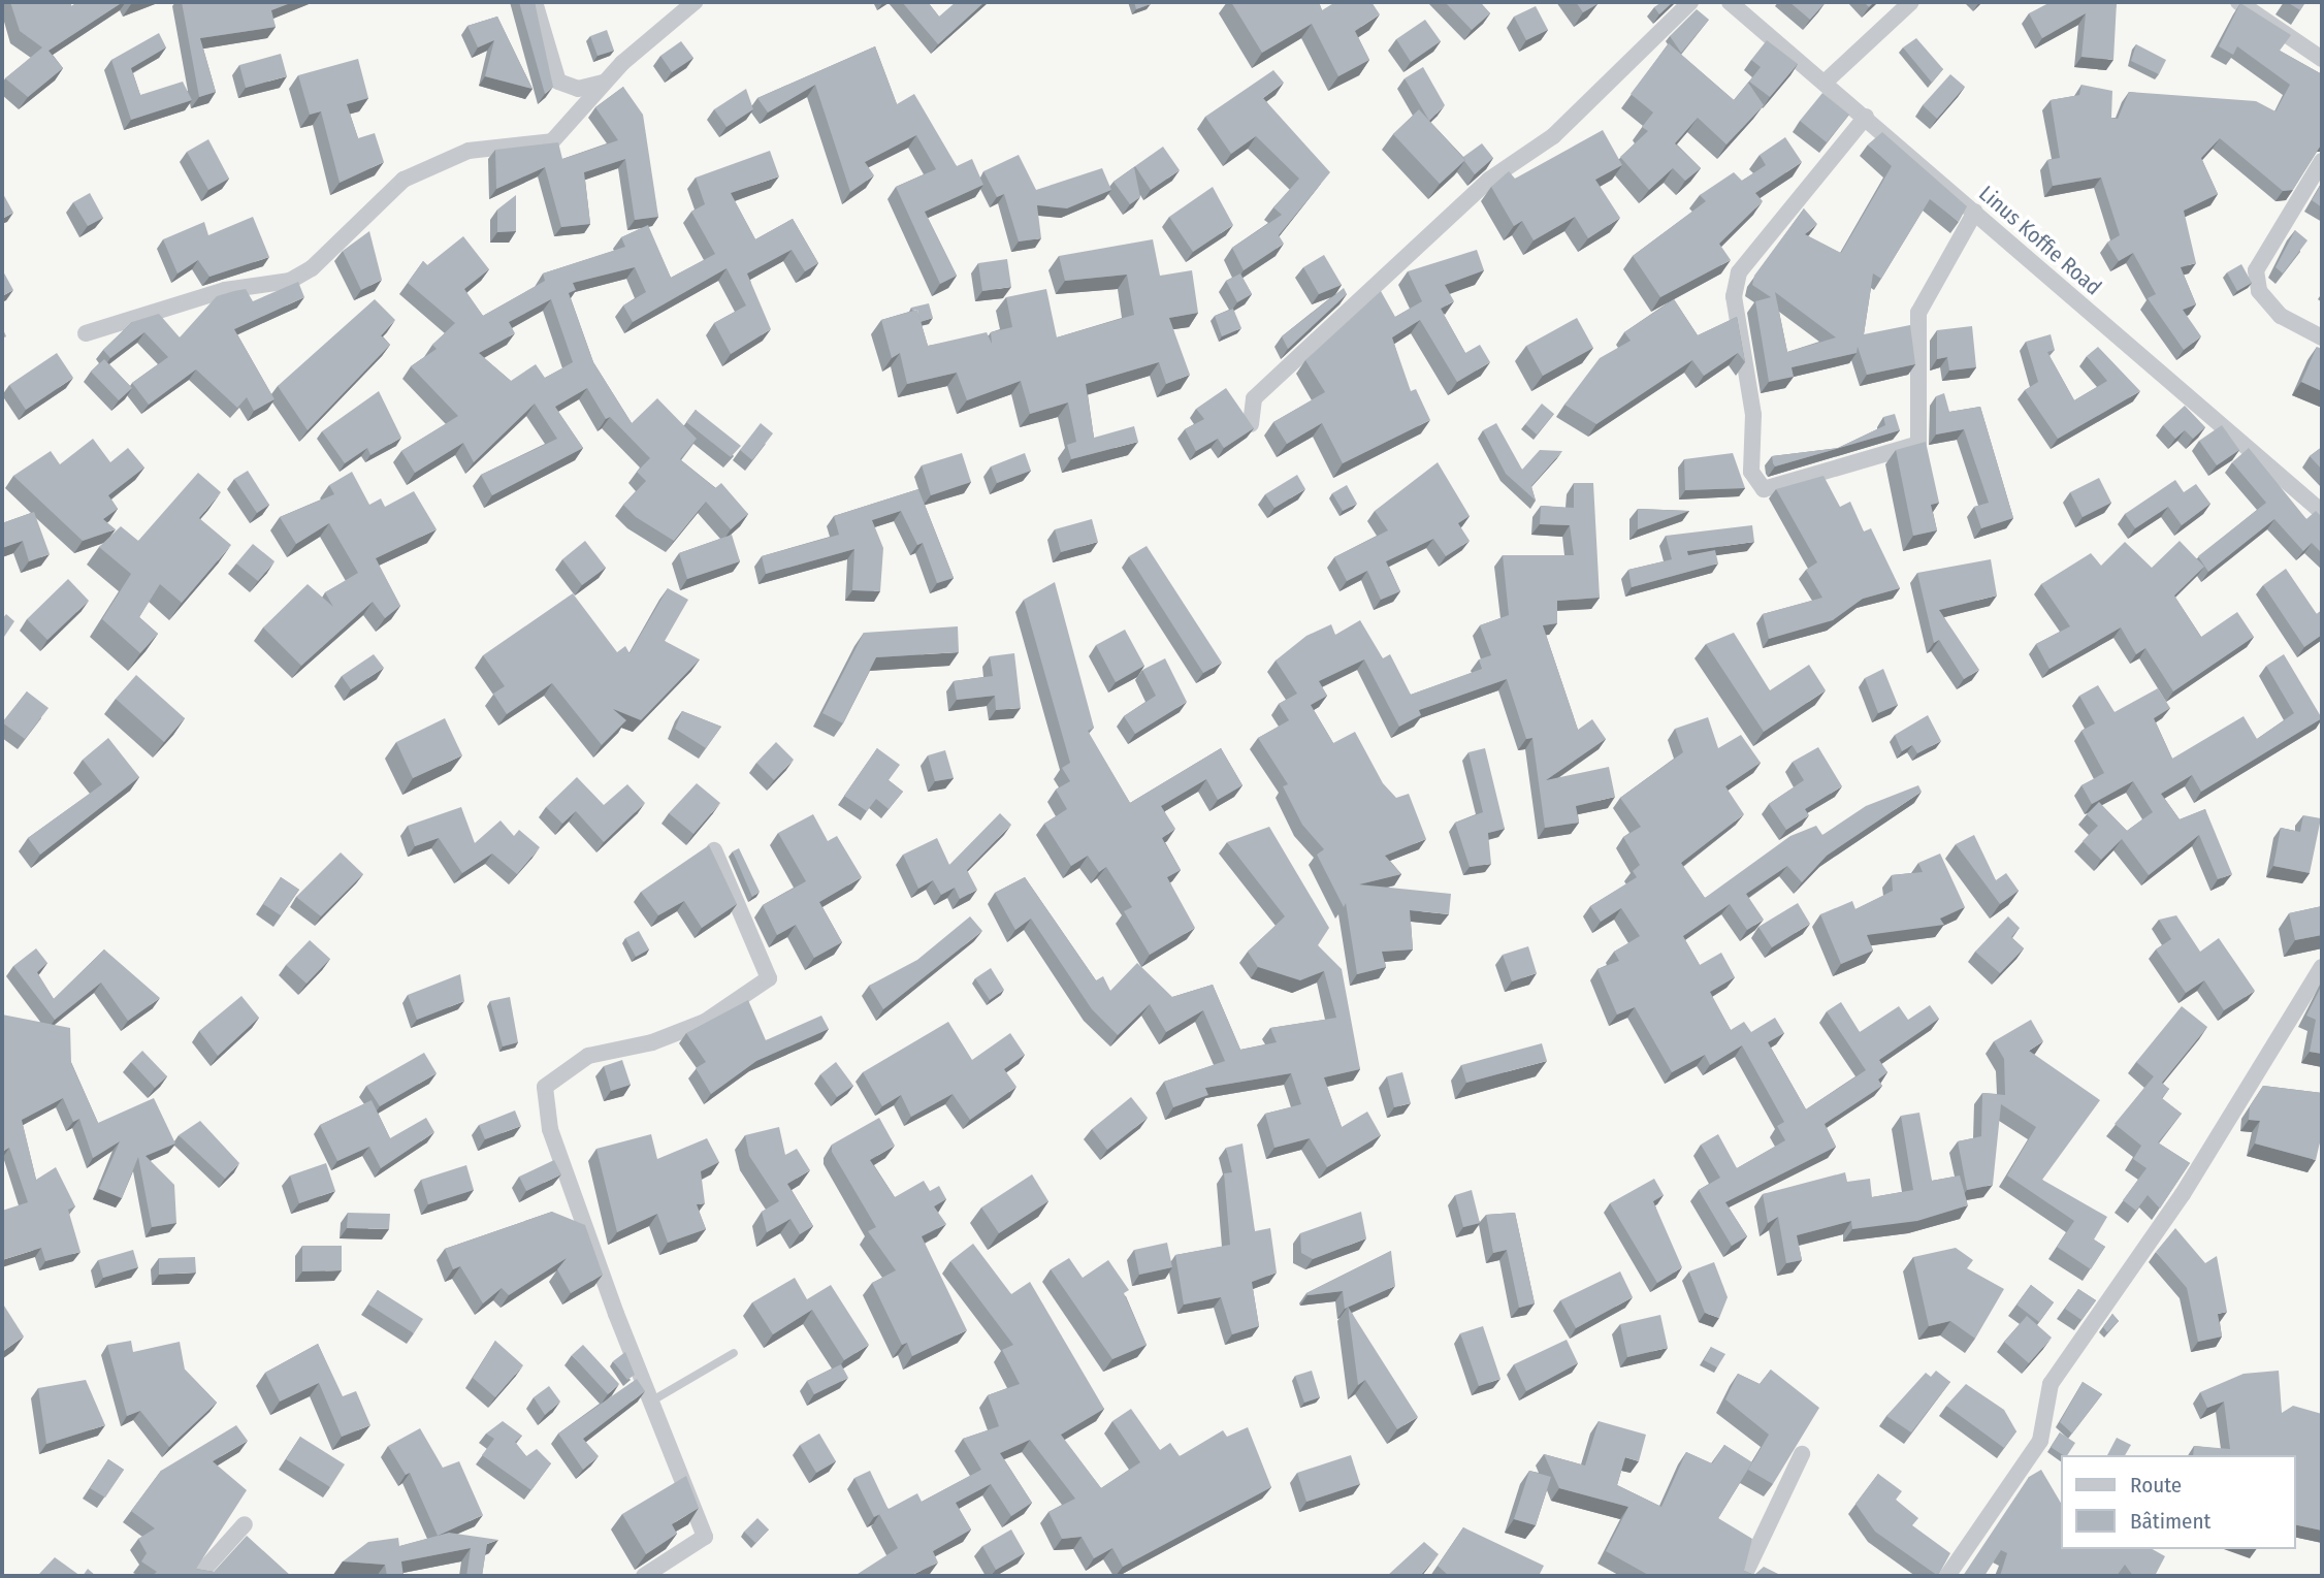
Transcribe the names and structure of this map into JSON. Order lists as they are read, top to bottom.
{
  "streets": {
    "street": ["Linus Koffie Road"]
  },
  "legend": ["Route", "Bâtiment"]
}
